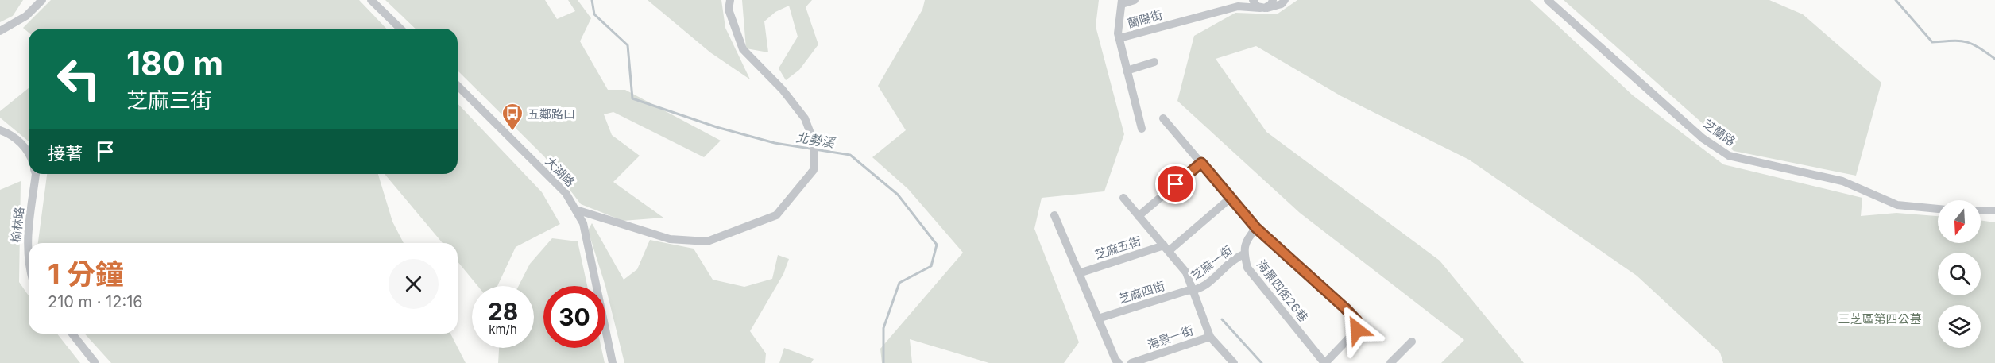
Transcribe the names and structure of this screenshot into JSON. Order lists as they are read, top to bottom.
{
  "streets": {
    "street": [
      "蘭陽街",
      "芝蘭路",
      "大湖路",
      "榆林路",
      "芝麻五街",
      "芝麻一街",
      "海景四街26巷",
      "芝麻四街",
      "海景一街"
    ]
  },
  "crossings": [
    ["芝麻一街", "海景四街26巷"],
    ["芝麻一街", "芝麻四街"]
  ],
  "water": ["北勢溪"],
  "parks": ["三芝區第四公墓"],
  "places": {
    "bus stop": ["五鄰路口"]
  },
  "north": "bottom",
  "page": {
    "turn": ["180 m", "芝麻三街"],
    "then": "接著",
    "heading": ["1 分鐘", "210 m · 12:16"],
    "speed": "28 km/h",
    "limit": "30"
  }
}
